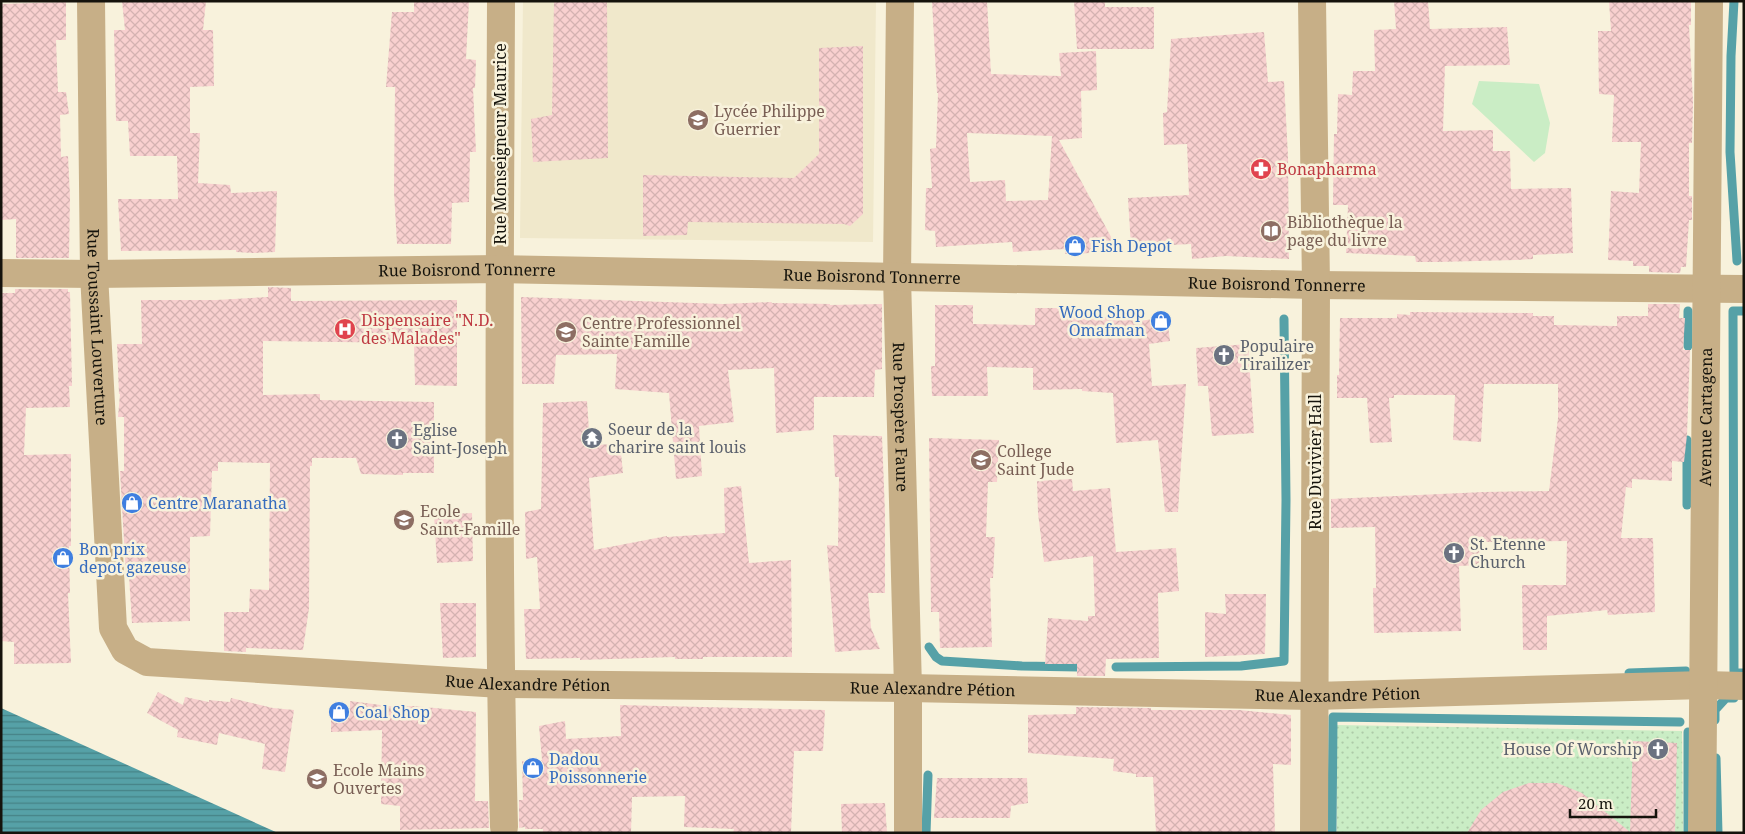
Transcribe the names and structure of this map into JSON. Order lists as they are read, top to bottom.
{
  "streets": {
    "street": [
      "Rue Monseigneur Maurice",
      "Rue Boisrond Tonnerre",
      "Rue Toussaint Louverture",
      "Rue Prospère Faure",
      "Avenue Cartagena",
      "Rue Duvivier Hall",
      "Rue Alexandre Pétion"
    ]
  },
  "crossings": [
    ["Rue Monseigneur Maurice", "Rue Boisrond Tonnerre"],
    ["Rue Monseigneur Maurice", "Rue Alexandre Pétion"],
    ["Rue Boisrond Tonnerre", "Rue Toussaint Louverture"],
    ["Rue Boisrond Tonnerre", "Rue Prospère Faure"],
    ["Rue Boisrond Tonnerre", "Avenue Cartagena"],
    ["Rue Boisrond Tonnerre", "Rue Duvivier Hall"],
    ["Rue Toussaint Louverture", "Rue Alexandre Pétion"],
    ["Rue Prospère Faure", "Rue Alexandre Pétion"],
    ["Avenue Cartagena", "Rue Alexandre Pétion"],
    ["Rue Duvivier Hall", "Rue Alexandre Pétion"]
  ],
  "places": {
    "school or university": [
      "Lycée Philippe Guerrier",
      "Centre Professionnel Sainte Famille",
      "College Saint Jude",
      "Ecole Saint-Famille",
      "Ecole Mains Ouvertes"
    ],
    "pharmacy": ["Bonapharma"],
    "library": ["Bibliothèque la page du livre"],
    "shop": [
      "Fish Depot",
      "Wood Shop Omafman",
      "Centre Maranatha",
      "Bon prix depot gazeuse",
      "Coal Shop",
      "Dadou Poissonnerie"
    ],
    "hospital": ["Dispensaire \"N.D. des Malades\""],
    "church": [
      "Populaire Tirailizer",
      "Eglise Saint-Joseph",
      "St. Etenne Church",
      "House Of Worship"
    ],
    "temple": ["Soeur de la charire saint louis"]
  },
  "scale_bar": "20 m"
}
